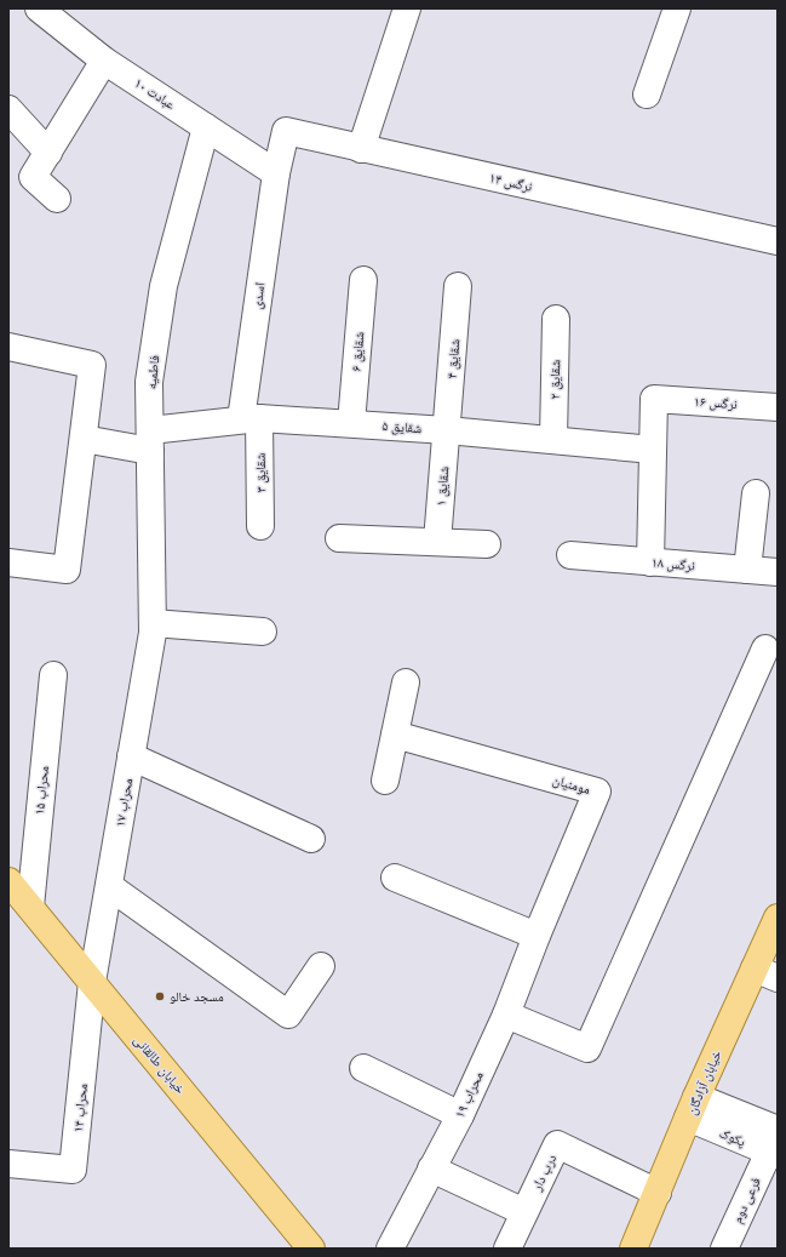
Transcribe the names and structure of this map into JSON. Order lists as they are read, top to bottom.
{
  "streets": {
    "main road": ["خیابان طالقانی", "خیابان آزادگان"],
    "street": [
      "عبادت ۱۰",
      "نرگس ۱۴",
      "اسدی",
      "شقایق ۶",
      "شقایق ۴",
      "فاطمیه",
      "شقایق ۲",
      "نرگس ۱۶",
      "شقایق ۵",
      "شقایق ۳",
      "شقایق ۱",
      "نرگس ۱۸",
      "مومنیان",
      "محراب ۱۵",
      "محراب ۱۷",
      "محراب ۱۹",
      "محراب ۱۴",
      "پکوک",
      "درب دار",
      "فرعی دوم"
    ]
  },
  "crossings": [
    ["عبادت ۱۰", "نرگس ۱۴"],
    ["عبادت ۱۰", "اسدی"],
    ["عبادت ۱۰", "فاطمیه"],
    ["نرگس ۱۴", "اسدی"],
    ["اسدی", "شقایق ۵"],
    ["اسدی", "شقایق ۳"],
    ["شقایق ۶", "شقایق ۵"],
    ["شقایق ۴", "شقایق ۵"],
    ["شقایق ۴", "شقایق ۱"],
    ["فاطمیه", "شقایق ۵"],
    ["فاطمیه", "محراب ۱۷"],
    ["شقایق ۲", "شقایق ۵"],
    ["نرگس ۱۶", "شقایق ۵"],
    ["شقایق ۵", "شقایق ۳"],
    ["شقایق ۵", "شقایق ۱"],
    ["مومنیان", "محراب ۱۹"],
    ["محراب ۱۵", "خیابان طالقانی"],
    ["محراب ۱۷", "خیابان طالقانی"],
    ["محراب ۱۷", "محراب ۱۴"],
    ["خیابان طالقانی", "محراب ۱۴"],
    ["خیابان آزادگان", "پکوک"],
    ["خیابان آزادگان", "درب دار"],
    ["پکوک", "فرعی دوم"]
  ],
  "places": ["مسجد خالو"]
}
